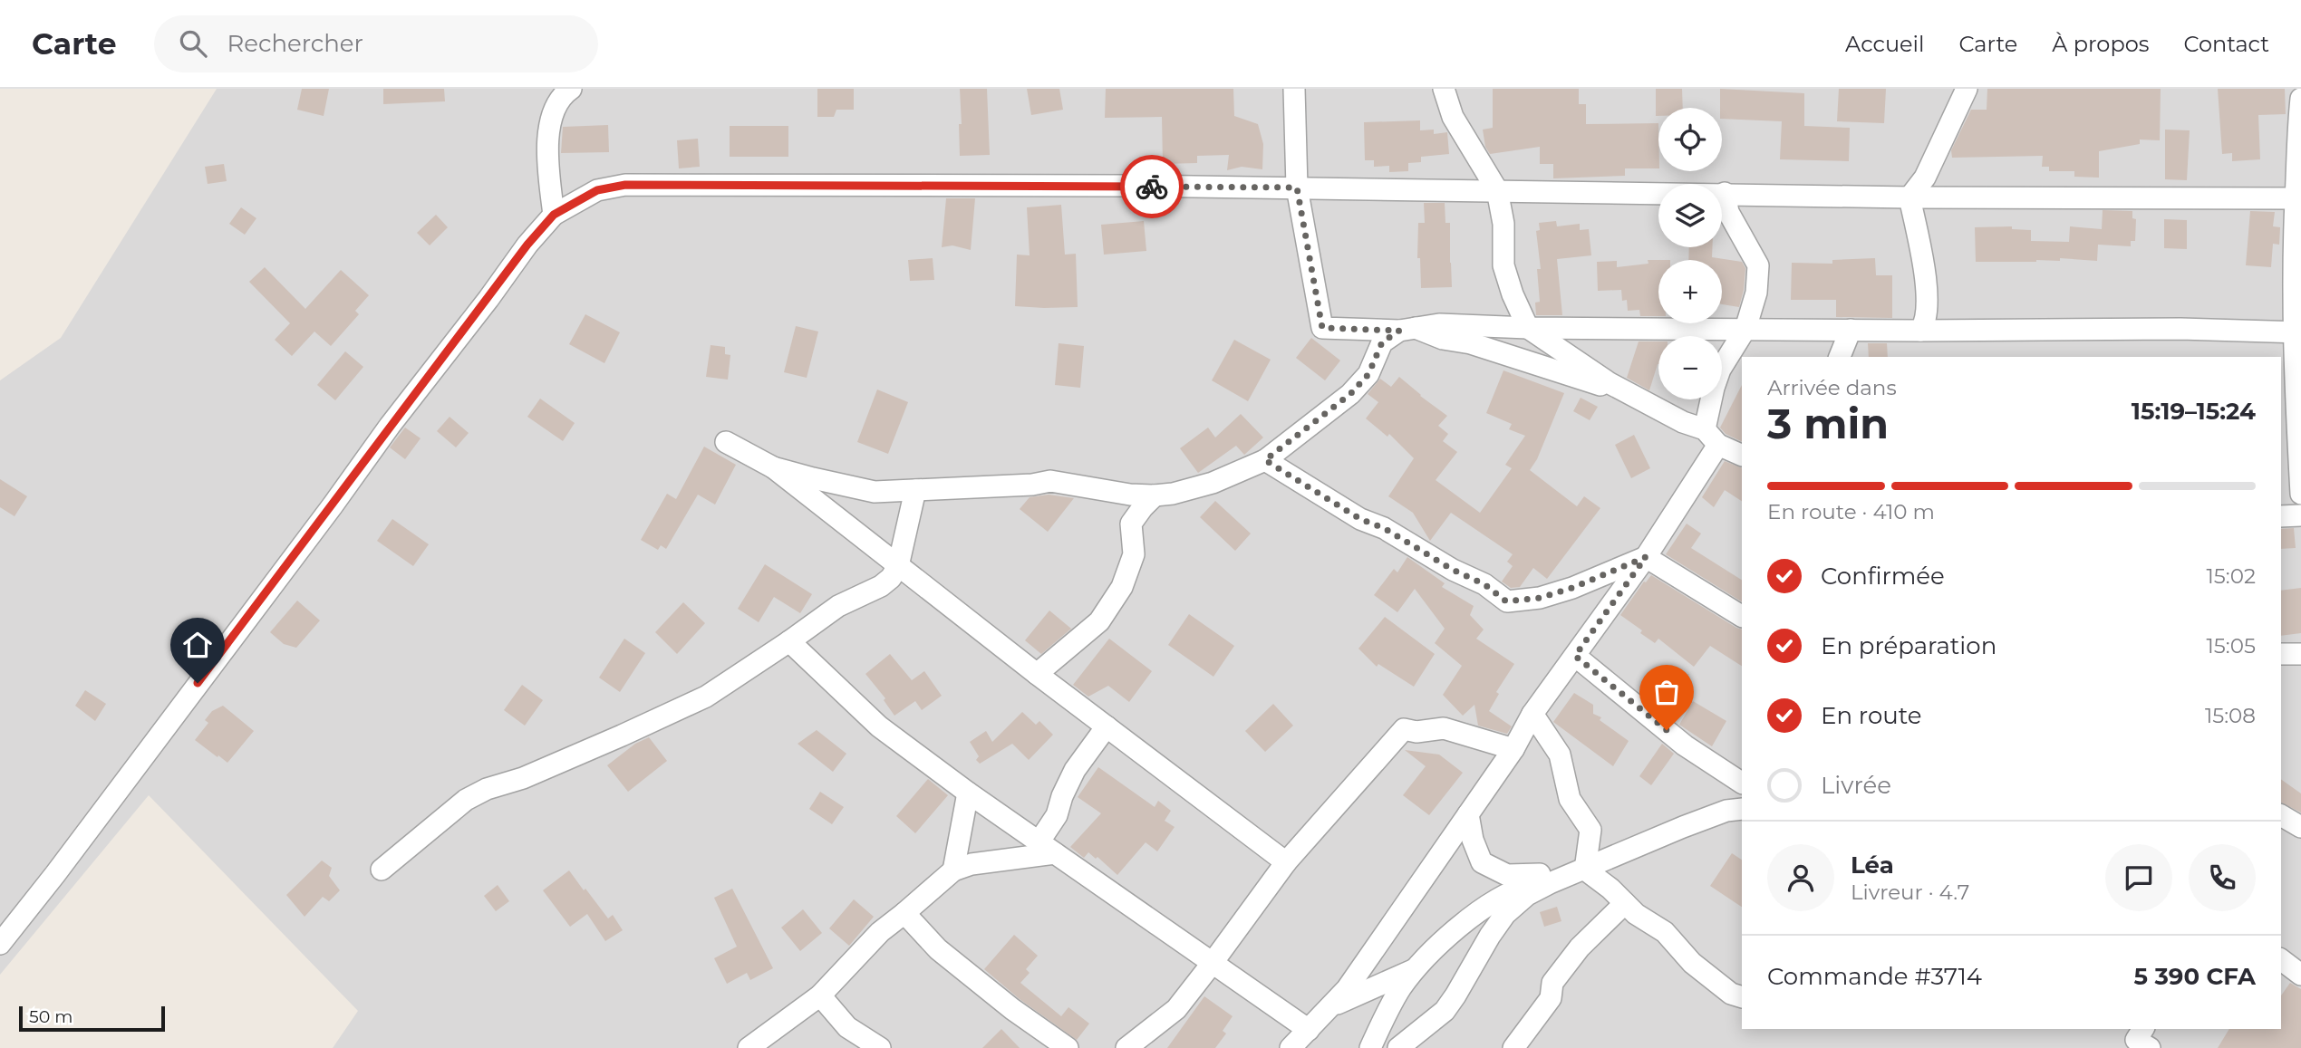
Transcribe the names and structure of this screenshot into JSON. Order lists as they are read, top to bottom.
{
  "scale_bar": "50 m",
  "page": {
    "header": "Carte",
    "search": "Rechercher",
    "nav": [
      "Accueil",
      "Carte",
      "À propos",
      "Contact"
    ],
    "map_buttons": ["+", "−"],
    "heading": ["3 min", "Arrivée dans", "15:19–15:24"],
    "panel": [
      "Léa",
      "Livreur · 4.7",
      "Commande #3714",
      "5 390 CFA"
    ],
    "bar": "En route · 410 m",
    "list": [
      ["Confirmée", "15:02"],
      ["En préparation", "15:05"],
      ["En route", "15:08"],
      "Livrée"
    ],
    "scale": "50 m"
  }
}
